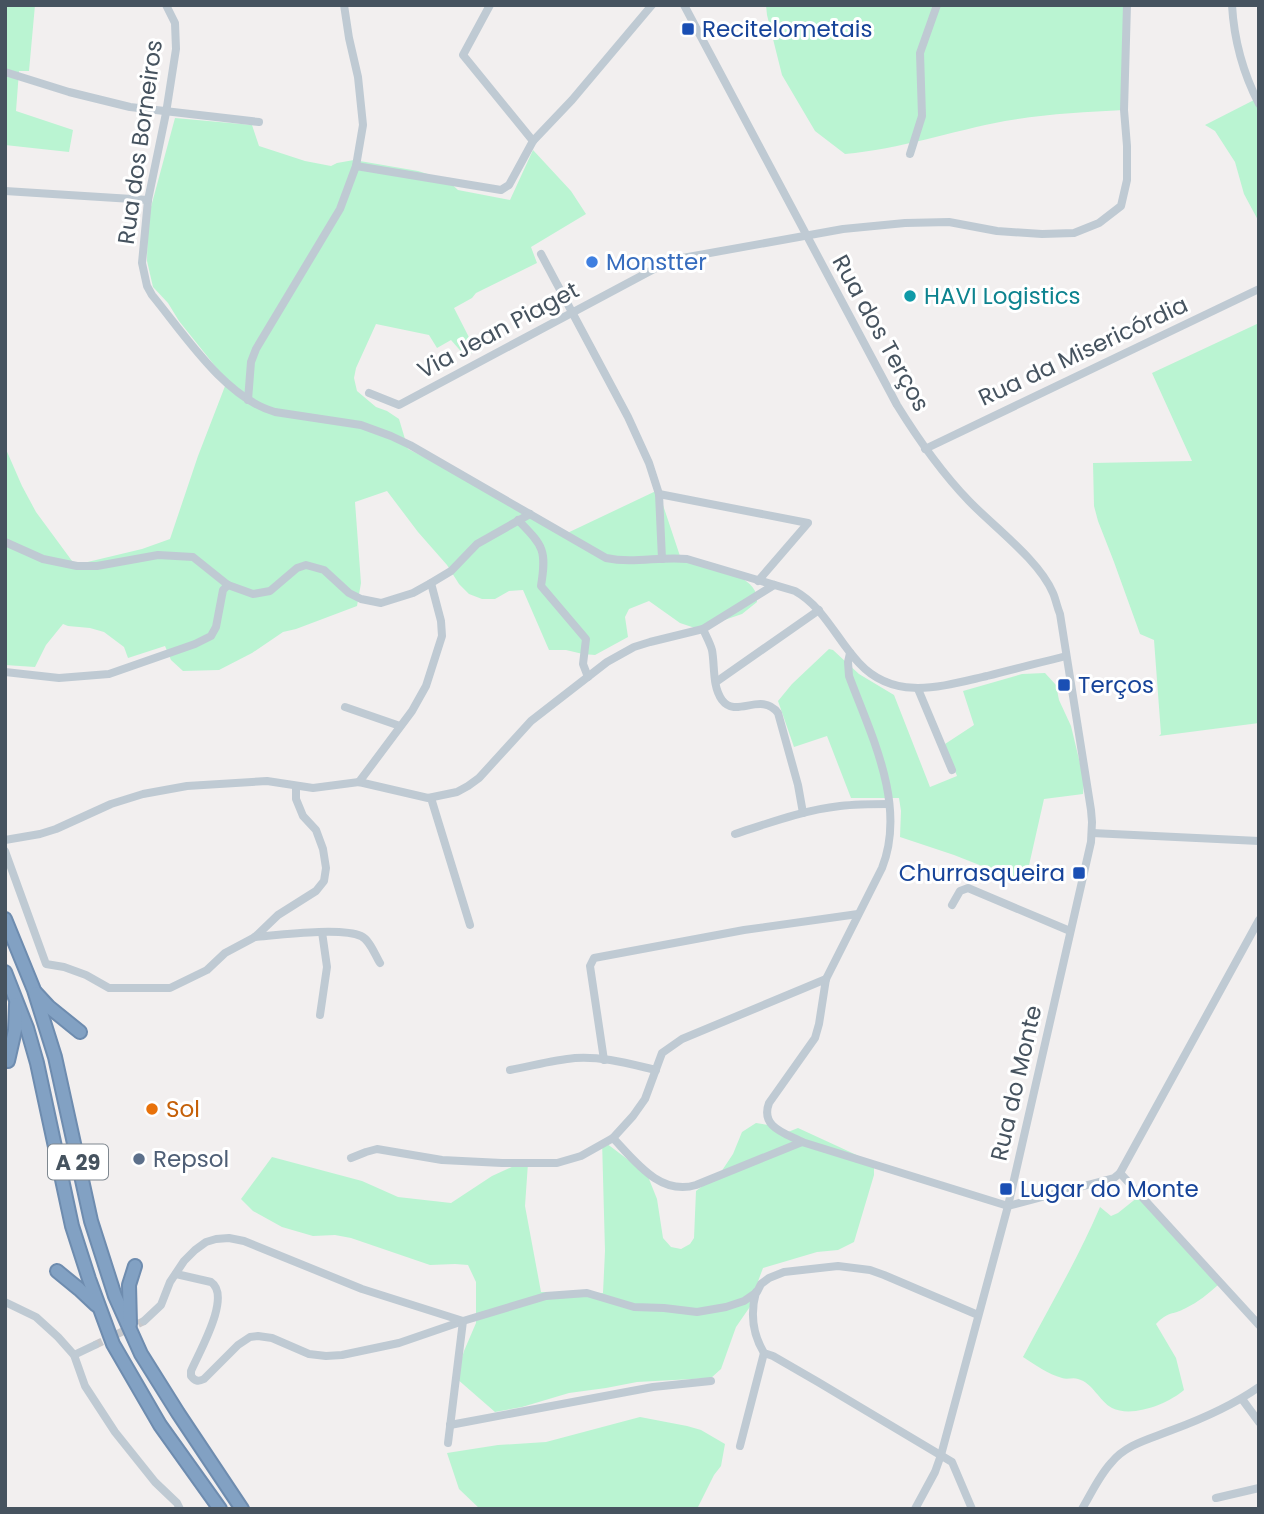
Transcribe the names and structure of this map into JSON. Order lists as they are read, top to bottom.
{
  "streets": {
    "highway": ["A 29"],
    "street": [
      "Rua dos Borneiros",
      "Via Jean Piaget",
      "Rua dos Terços",
      "Rua da Misericórdia",
      "Rua do Monte"
    ]
  },
  "crossings": [
    ["Via Jean Piaget", "Rua dos Terços"],
    ["Rua dos Terços", "Rua da Misericórdia"],
    ["Rua dos Terços", "Rua do Monte"]
  ],
  "places": {
    "transit": [
      "Recitelometais",
      "Terços",
      "Churrasqueira",
      "Lugar do Monte"
    ],
    "other": [
      "Monstter",
      "HAVI Logistics",
      "Sol",
      "Repsol"
    ]
  }
}
